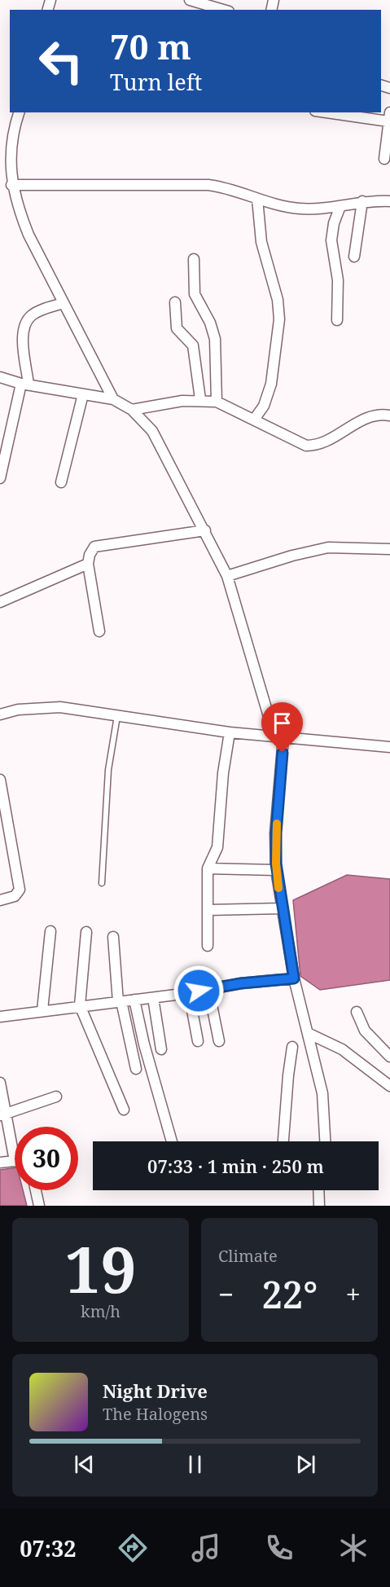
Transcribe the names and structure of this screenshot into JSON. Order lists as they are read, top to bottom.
{
  "page": {
    "turn": ["70 m", "Turn left"],
    "limit": "30",
    "trip": "07:33 · 1 min · 250 m",
    "tile": [
      ["19", "km/h"],
      "Climate"
    ],
    "heat": ["−", "22°", "+"],
    "song": ["Night Drive", "The Halogens"],
    "tabs": "07:32"
  }
}
